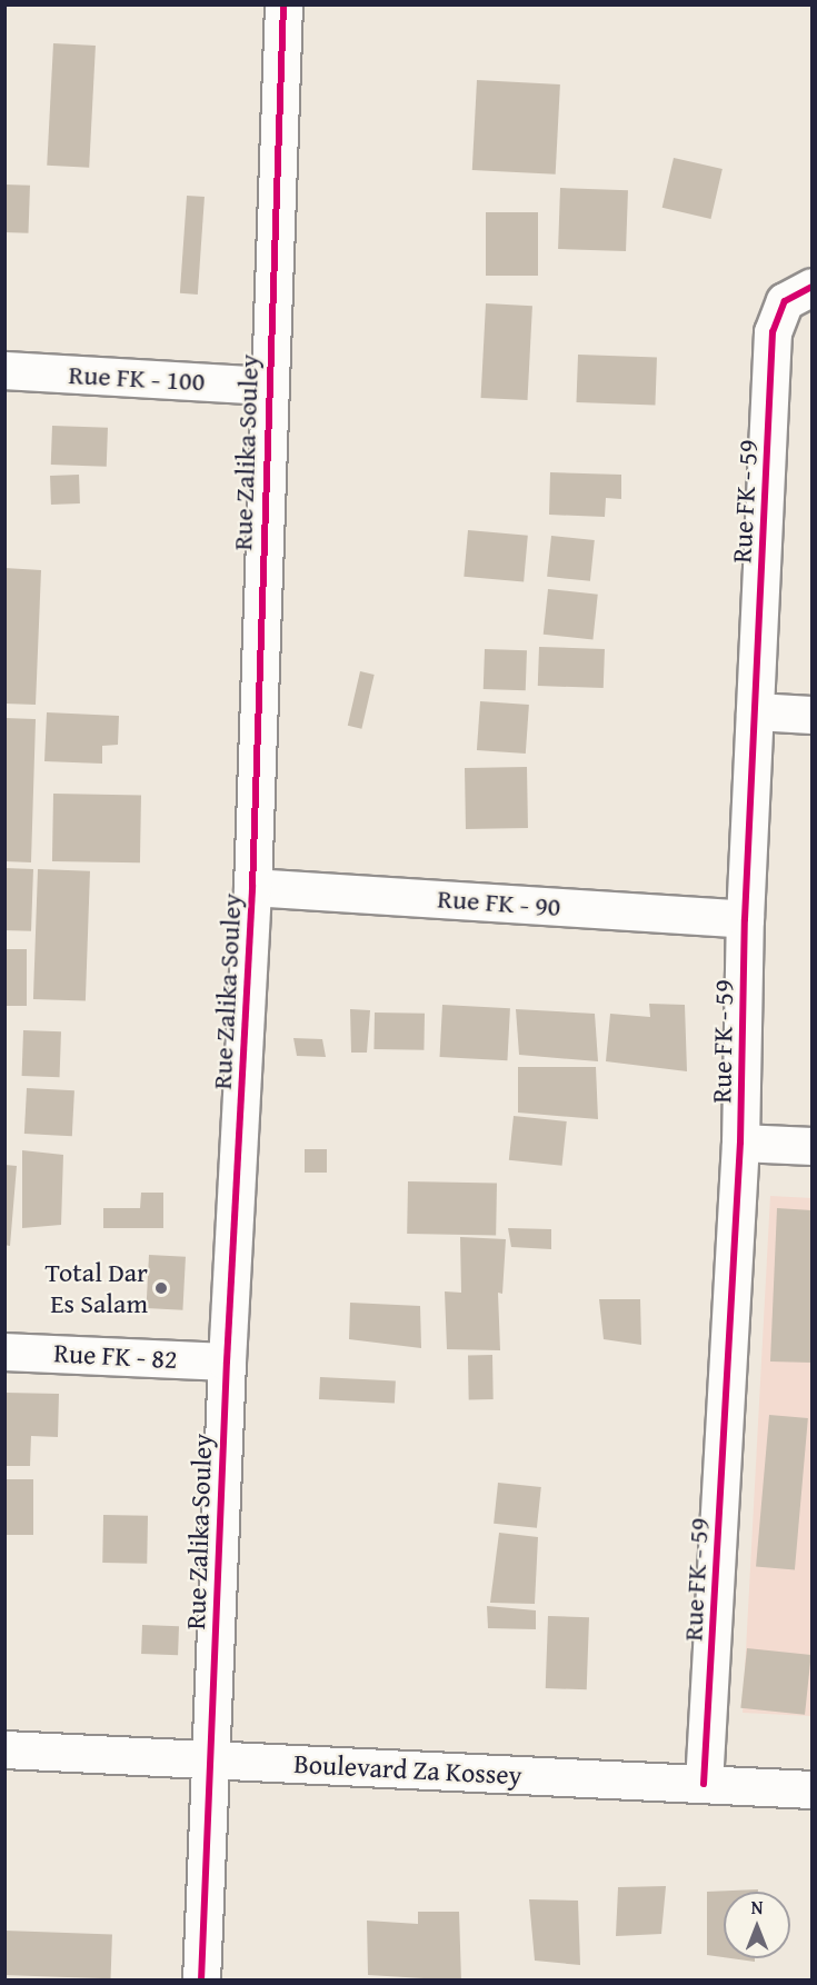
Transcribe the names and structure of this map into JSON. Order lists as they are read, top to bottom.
{
  "streets": {
    "street": [
      "Rue FK - 100",
      "Rue Zalika Souley",
      "Rue FK - 59",
      "Rue FK - 90",
      "Rue FK - 82",
      "Boulevard Za Kossey"
    ]
  },
  "crossings": [
    ["Rue FK - 100", "Rue Zalika Souley"],
    ["Rue Zalika Souley", "Rue FK - 90"],
    ["Rue Zalika Souley", "Rue FK - 82"],
    ["Rue Zalika Souley", "Boulevard Za Kossey"],
    ["Rue FK - 59", "Rue FK - 90"],
    ["Rue FK - 59", "Boulevard Za Kossey"]
  ],
  "places": ["Total Dar Es Salam"],
  "north": "top"
}
